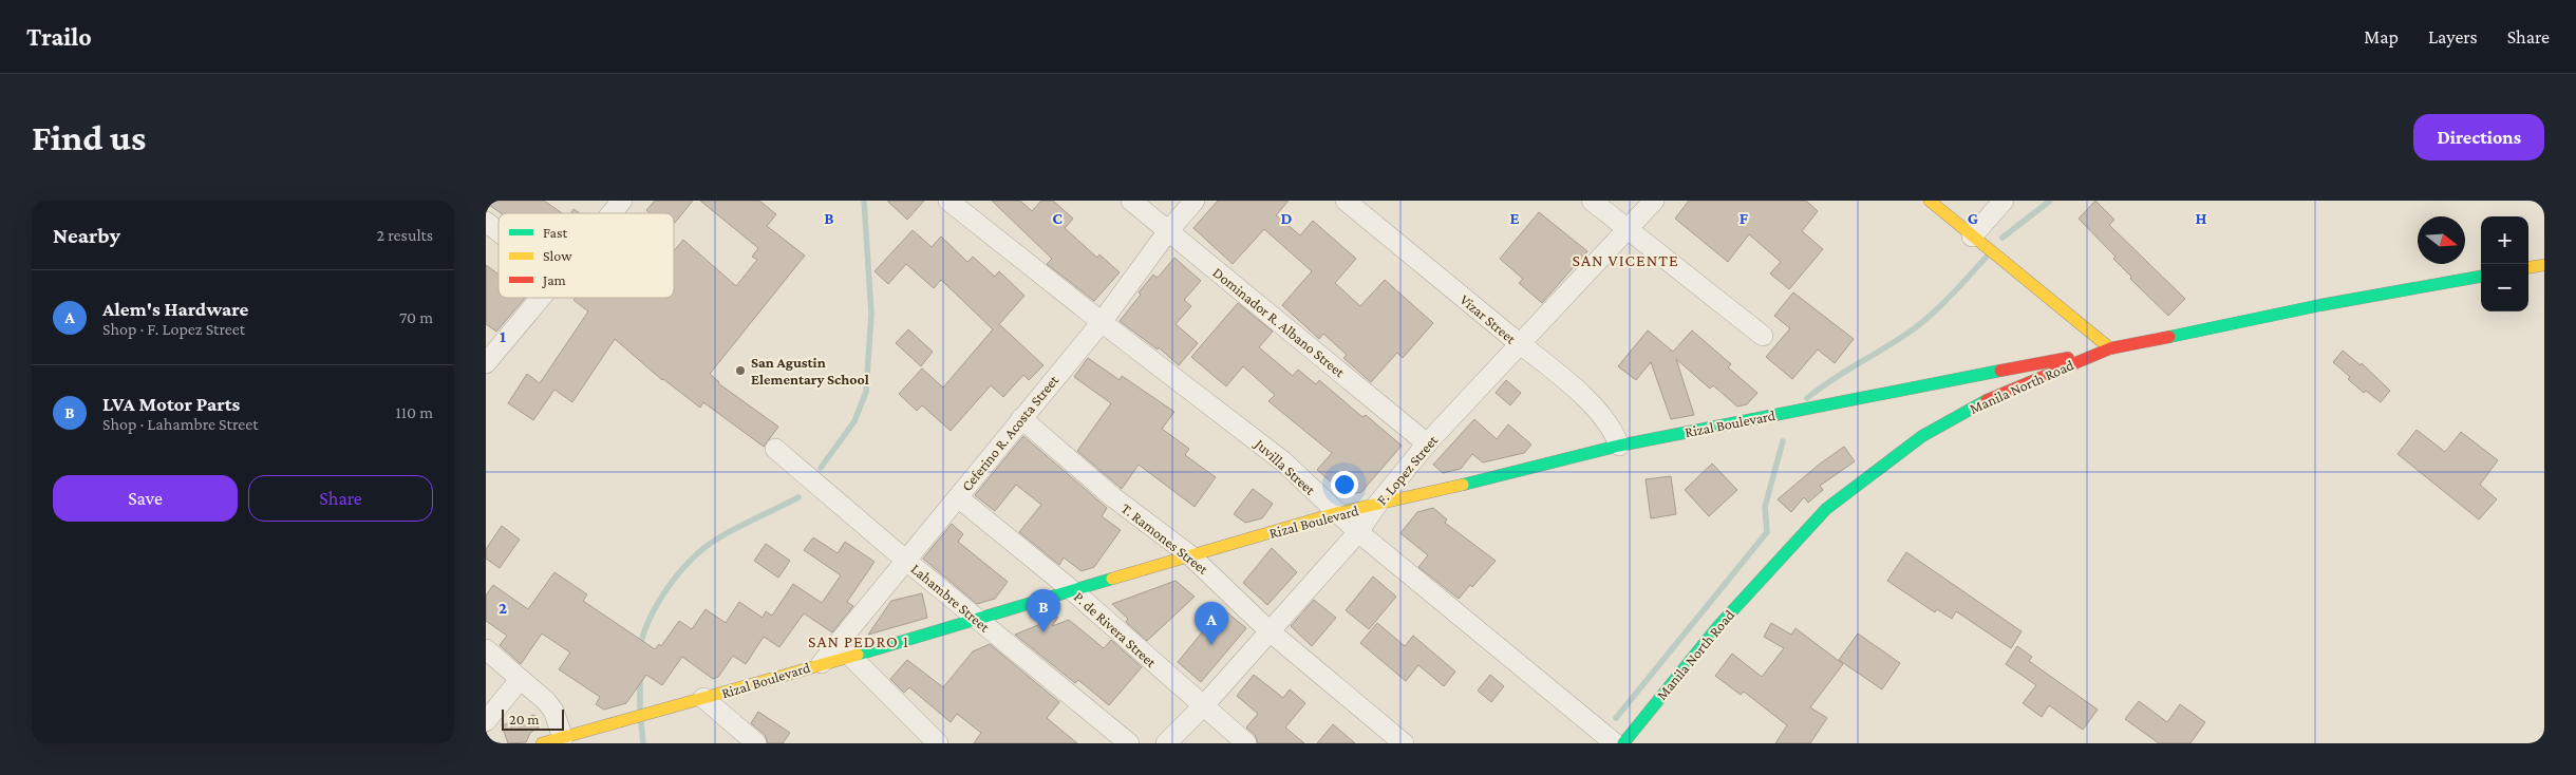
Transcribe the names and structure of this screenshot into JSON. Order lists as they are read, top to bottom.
{
  "streets": {
    "main road": ["Manila North Road", "Rizal Boulevard"],
    "street": [
      "Vizar Street",
      "Dominador R. Albano Street",
      "Ceferino R. Acosta Street",
      "Juvilla Street",
      "F. Lopez Street",
      "T. Ramones Street",
      "Lahambre Street",
      "P. de Rivera Street"
    ]
  },
  "crossings": [
    ["Vizar Street", "Rizal Boulevard"],
    ["Vizar Street", "F. Lopez Street"],
    ["Dominador R. Albano Street", "Ceferino R. Acosta Street"],
    ["Dominador R. Albano Street", "F. Lopez Street"],
    ["Manila North Road", "Rizal Boulevard"],
    ["Rizal Boulevard", "Ceferino R. Acosta Street"],
    ["Rizal Boulevard", "Juvilla Street"],
    ["Rizal Boulevard", "F. Lopez Street"],
    ["Rizal Boulevard", "T. Ramones Street"],
    ["Rizal Boulevard", "Lahambre Street"],
    ["Rizal Boulevard", "P. de Rivera Street"],
    ["Ceferino R. Acosta Street", "Juvilla Street"],
    ["Ceferino R. Acosta Street", "T. Ramones Street"],
    ["Ceferino R. Acosta Street", "Lahambre Street"],
    ["Ceferino R. Acosta Street", "P. de Rivera Street"],
    ["Juvilla Street", "F. Lopez Street"],
    ["F. Lopez Street", "T. Ramones Street"],
    ["F. Lopez Street", "P. de Rivera Street"]
  ],
  "districts": ["SAN VICENTE", "SAN PEDRO 1"],
  "places": ["San Agustin Elementary School"],
  "legend": ["Fast", "Slow", "Jam"],
  "scale_bar": "20 m",
  "north": "right",
  "page": {
    "header": "Trailo",
    "nav": ["Map", "Layers", "Share"],
    "buttons": [
      "Directions",
      ["Save", "Share"]
    ],
    "title": "Find us",
    "heading": ["Nearby", "2 results"],
    "map_buttons": ["+", "−"],
    "list": [
      {
        "mark": "A",
        "name": "Alem's Hardware",
        "note": "Shop · F. Lopez Street",
        "value": "70 m"
      },
      {
        "mark": "B",
        "name": "LVA Motor Parts",
        "note": "Shop · Lahambre Street",
        "value": "110 m"
      }
    ],
    "pins": ["B", "A"],
    "scale": "20 m"
  },
  "grid": {
    "columns": [
      "B",
      "C",
      "D",
      "E",
      "F",
      "G",
      "H"
    ],
    "rows": ["1", "2"]
  }
}
